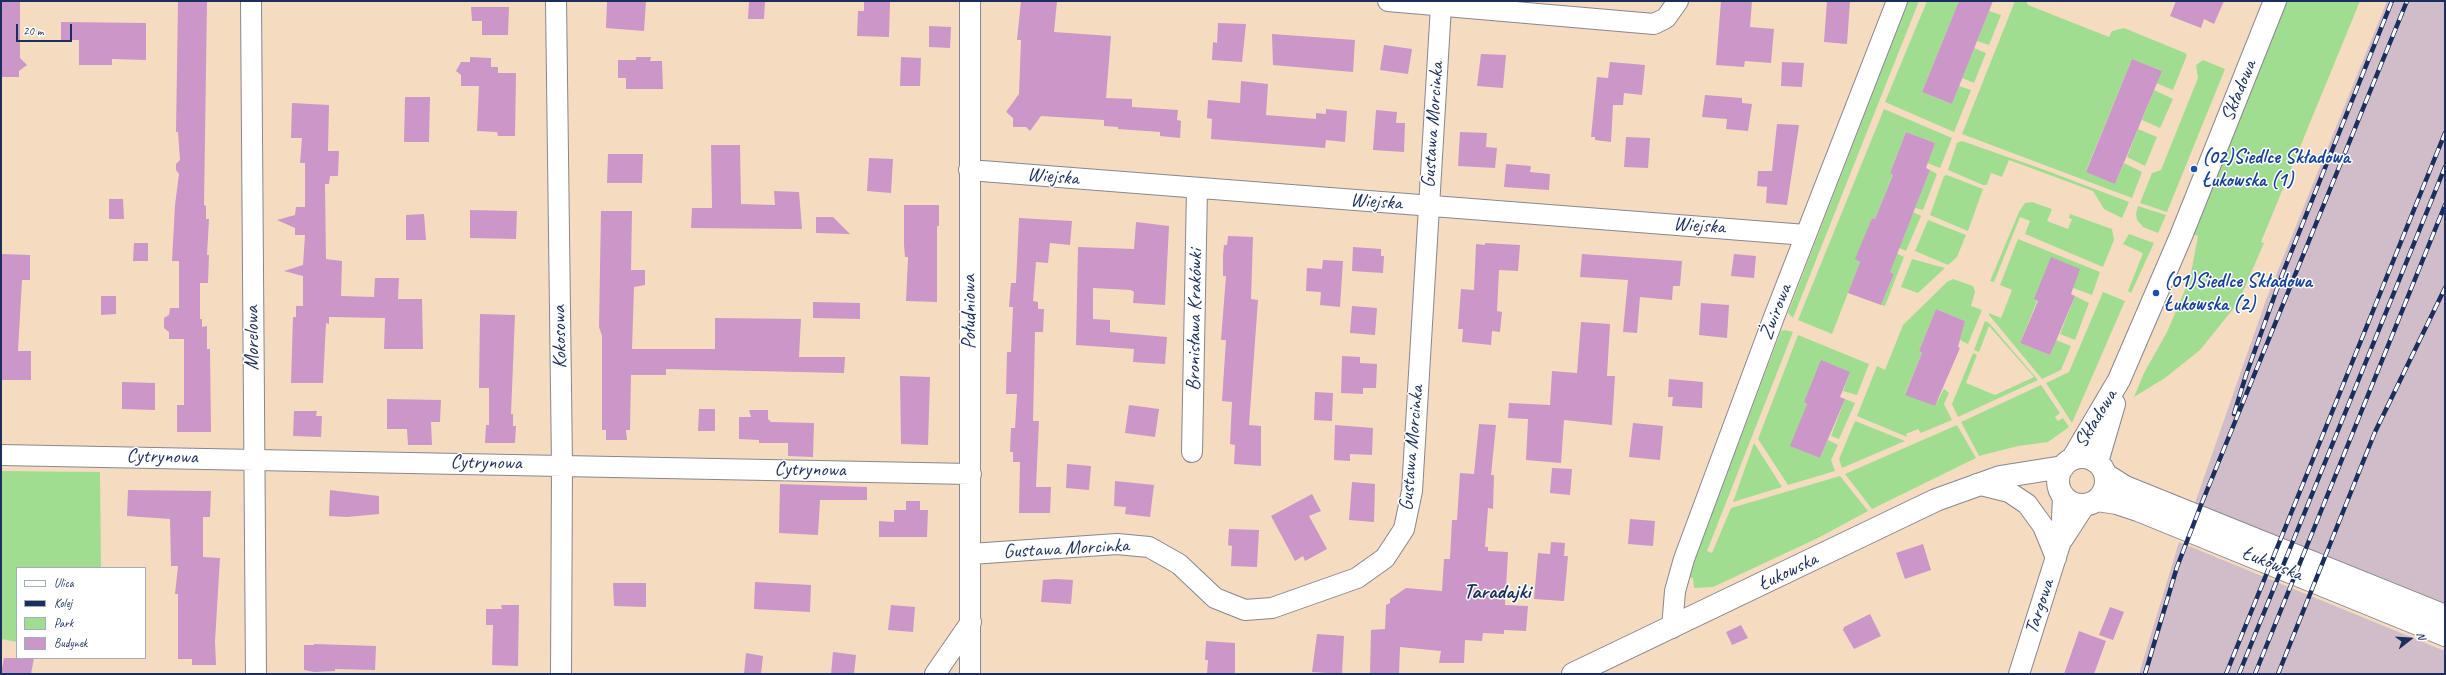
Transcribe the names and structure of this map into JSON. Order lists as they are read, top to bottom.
{
  "streets": {
    "main road": ["Składowa", "Łukowska"],
    "street": [
      "Gustawa Morcinka",
      "Wiejska",
      "Południowa",
      "Żwirowa",
      "Bronisława Krakówki",
      "Kokosowa",
      "Morelowa",
      "Cytrynowa",
      "Targowa"
    ]
  },
  "crossings": [
    ["Składowa", "Łukowska"],
    ["Składowa", "Targowa"],
    ["Gustawa Morcinka", "Wiejska"],
    ["Gustawa Morcinka", "Południowa"],
    ["Wiejska", "Południowa"],
    ["Wiejska", "Żwirowa"],
    ["Wiejska", "Bronisława Krakówki"],
    ["Południowa", "Cytrynowa"],
    ["Żwirowa", "Łukowska"],
    ["Kokosowa", "Cytrynowa"],
    ["Morelowa", "Cytrynowa"],
    ["Łukowska", "Targowa"]
  ],
  "districts": ["Taradajki"],
  "places": ["(02)Siedlce Składowa Łukowska (1)", "(01)Siedlce Składowa Łukowska (2)"],
  "legend": [
    "Ulica",
    "Kolej",
    "Park",
    "Budynek"
  ],
  "scale_bar": "20 m",
  "north": "right"
}
